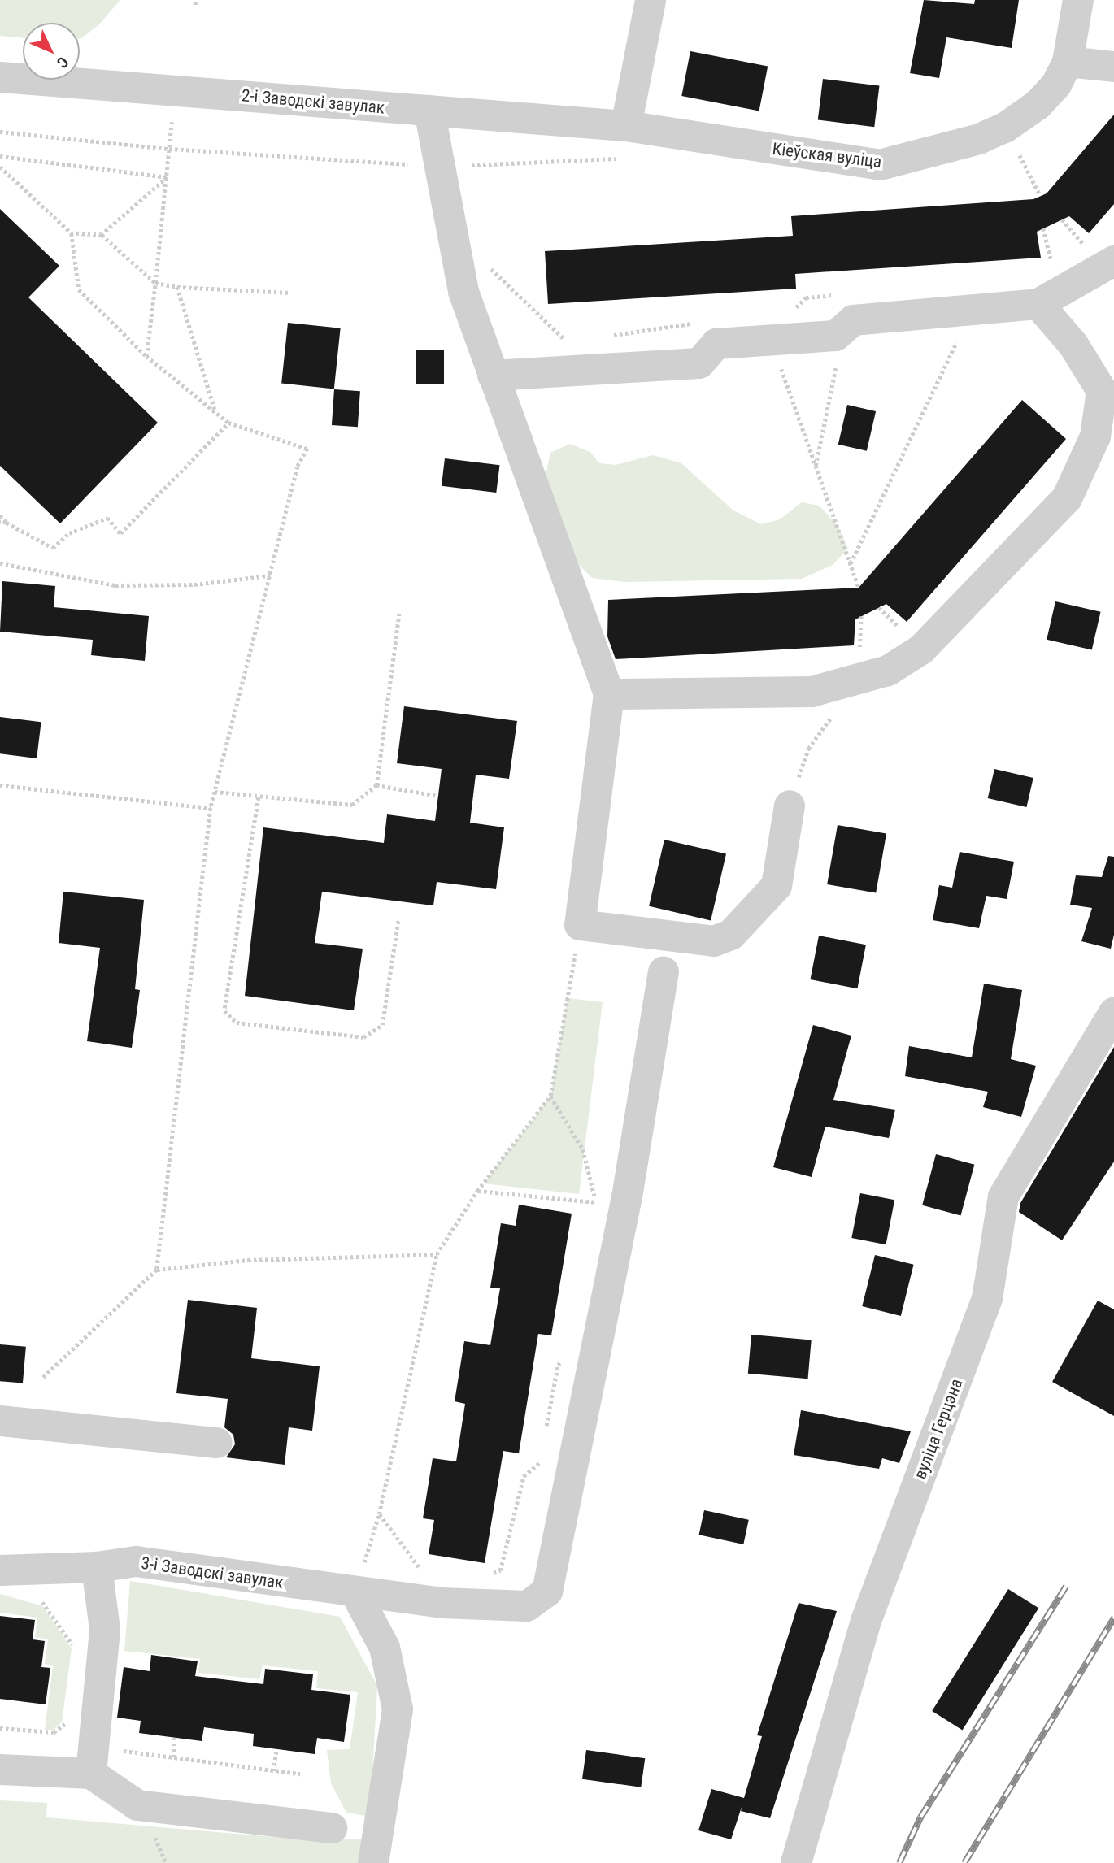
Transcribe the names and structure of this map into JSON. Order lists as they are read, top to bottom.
{
  "streets": {
    "street": [
      "2-і Заводскі завулак",
      "Кіеўская вуліца",
      "вуліца Герцэна",
      "3-і Заводскі завулак"
    ]
  },
  "crossings": [
    ["2-і Заводскі завулак", "Кіеўская вуліца"]
  ],
  "north": "bottom right"
}
